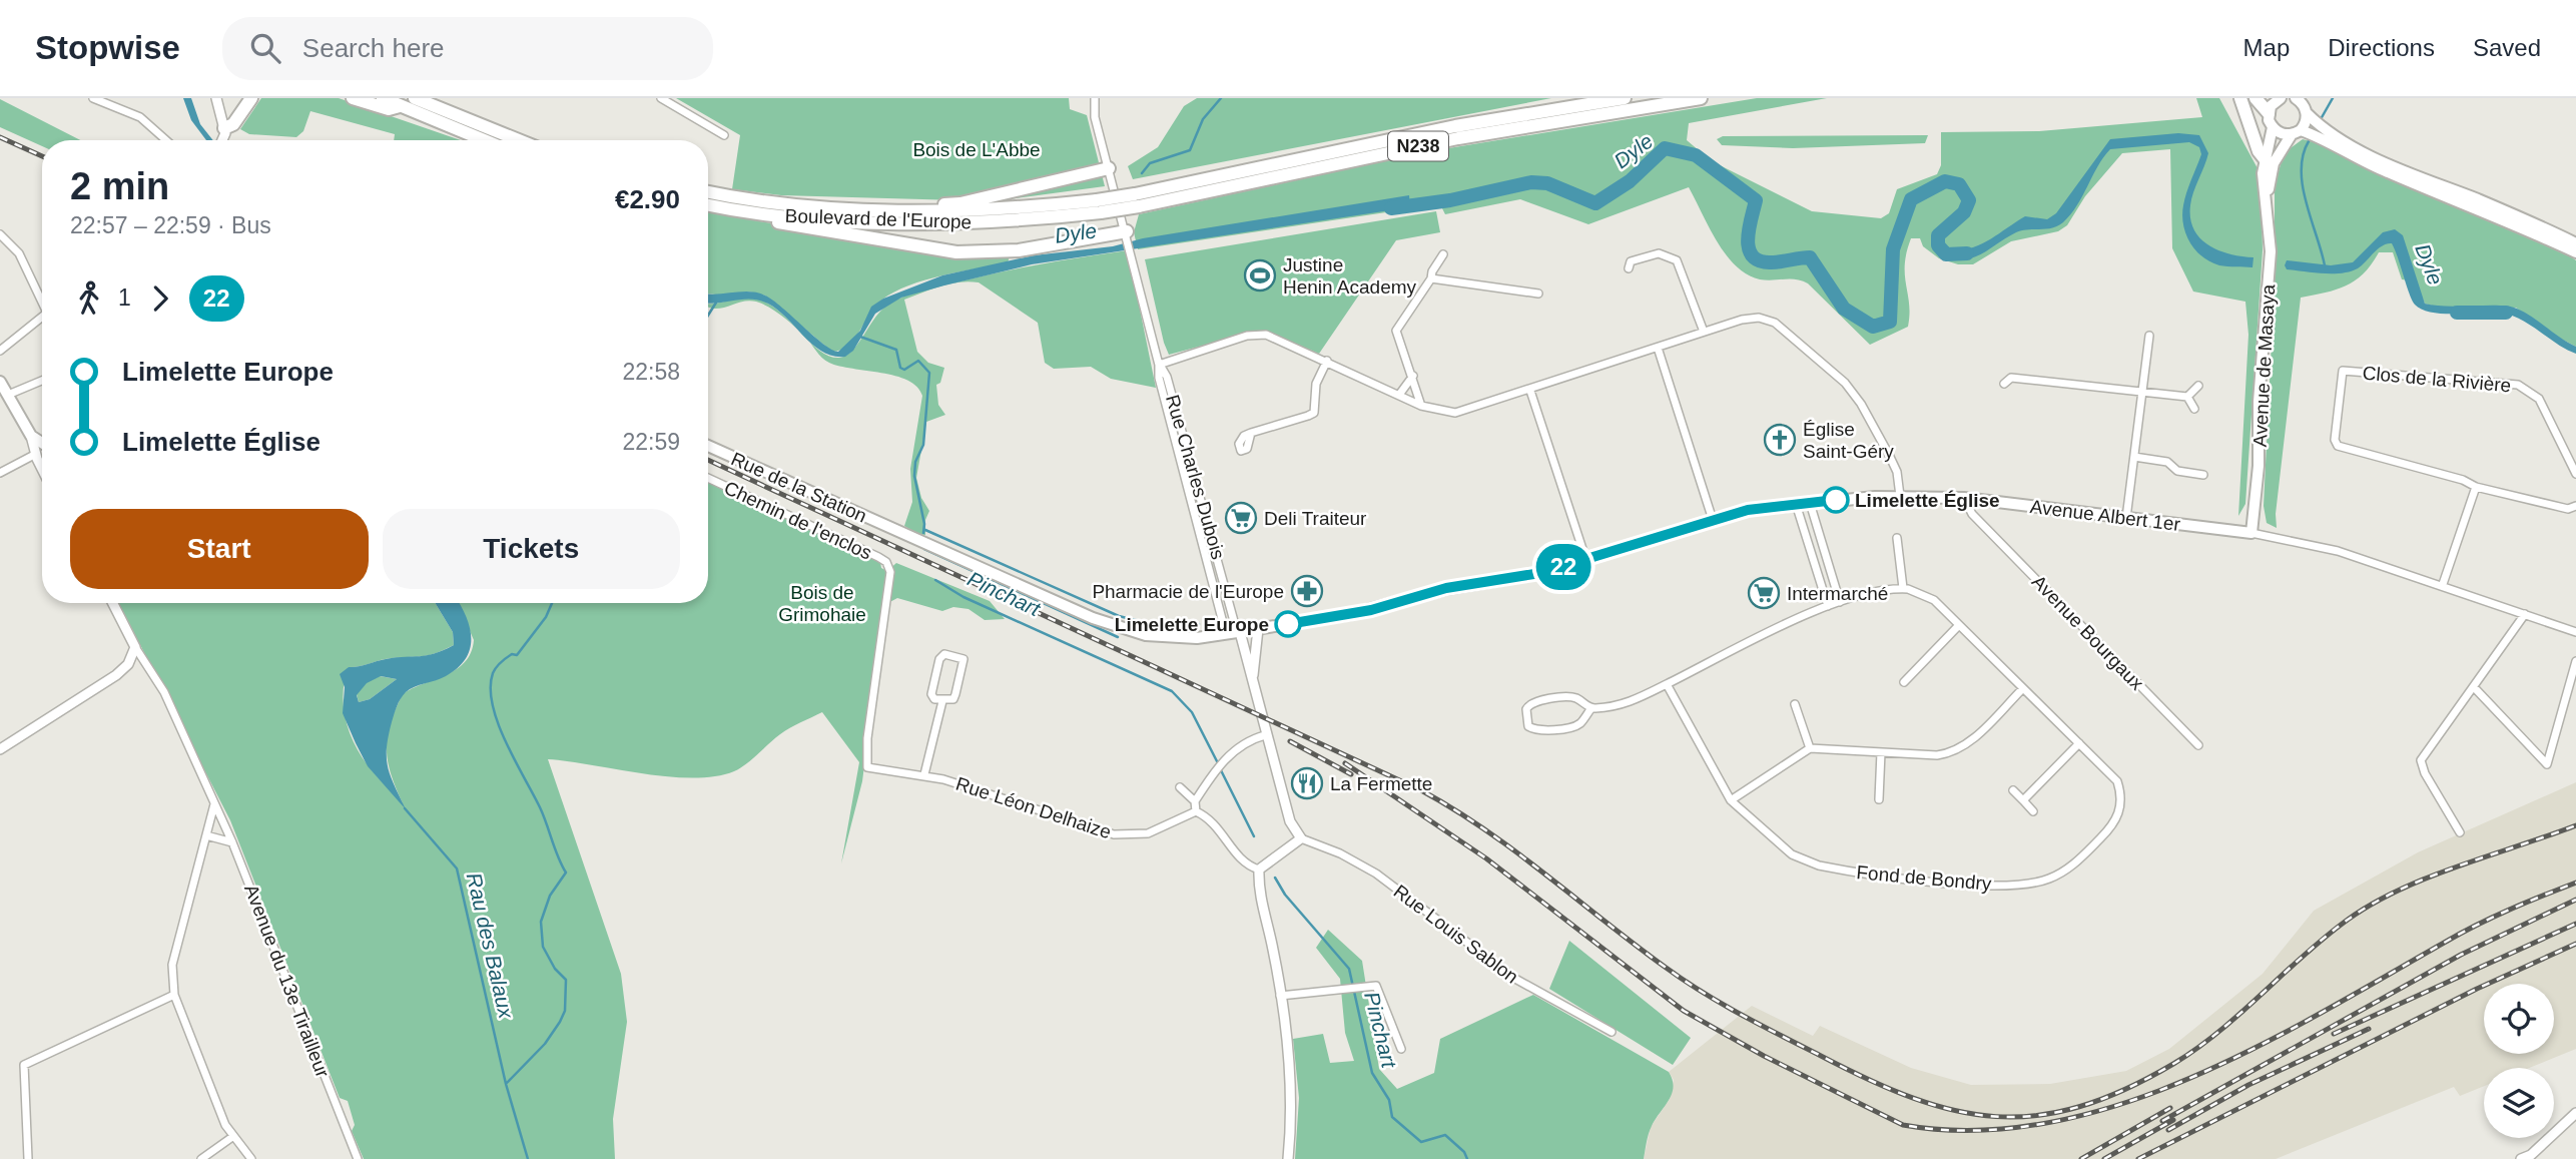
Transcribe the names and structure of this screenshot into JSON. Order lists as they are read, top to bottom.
{
  "streets": {
    "highway": ["N238", "Boulevard de l'Europe"],
    "main road": ["Avenue de Masaya", "Rue de la Station", "Avenue Albert 1er"],
    "street": [
      "Clos de la Rivière",
      "Rue Charles Dubois",
      "Chemin de l'enclos",
      "Avenue Bourgaux",
      "Rue Léon Delhaize",
      "Fond de Bondry",
      "Rue Louis Sablon",
      "Avenue du 13e Tirailleur"
    ]
  },
  "crossings": [
    ["N238", "Boulevard de l'Europe"],
    ["Avenue de Masaya", "Avenue Albert 1er"],
    ["Rue Charles Dubois", "Avenue Albert 1er"],
    ["Rue de la Station", "Avenue Albert 1er"],
    ["Avenue Albert 1er", "Avenue Bourgaux"],
    ["Chemin de l'enclos", "Rue Léon Delhaize"]
  ],
  "water": ["Dyle", "Pinchart", "Rau des Balaux"],
  "parks": ["Bois de L'Abbe", "Bois de Grimohaie"],
  "places": {
    "sports": ["Justine Henin Academy"],
    "church": ["Église Saint-Géry"],
    "other": ["Limelette Église", "Limelette Europe"],
    "supermarket": ["Deli Traiteur", "Intermarché"],
    "pharmacy": ["Pharmacie de l'Europe"],
    "restaurant": ["La Fermette"]
  },
  "lines": ["bus line 22"],
  "page": {
    "header": "Stopwise",
    "search": "Search here",
    "nav": ["Map", "Directions", "Saved"],
    "on_map": "22",
    "heading": ["2 min", "22:57 – 22:59 · Bus", "€2.90"],
    "legs": ["1", "22"],
    "list": [
      {
        "name": "Limelette Europe",
        "value": "22:58"
      },
      {
        "name": "Limelette Église",
        "value": "22:59"
      }
    ],
    "buttons": ["Start", "Tickets"]
  }
}
